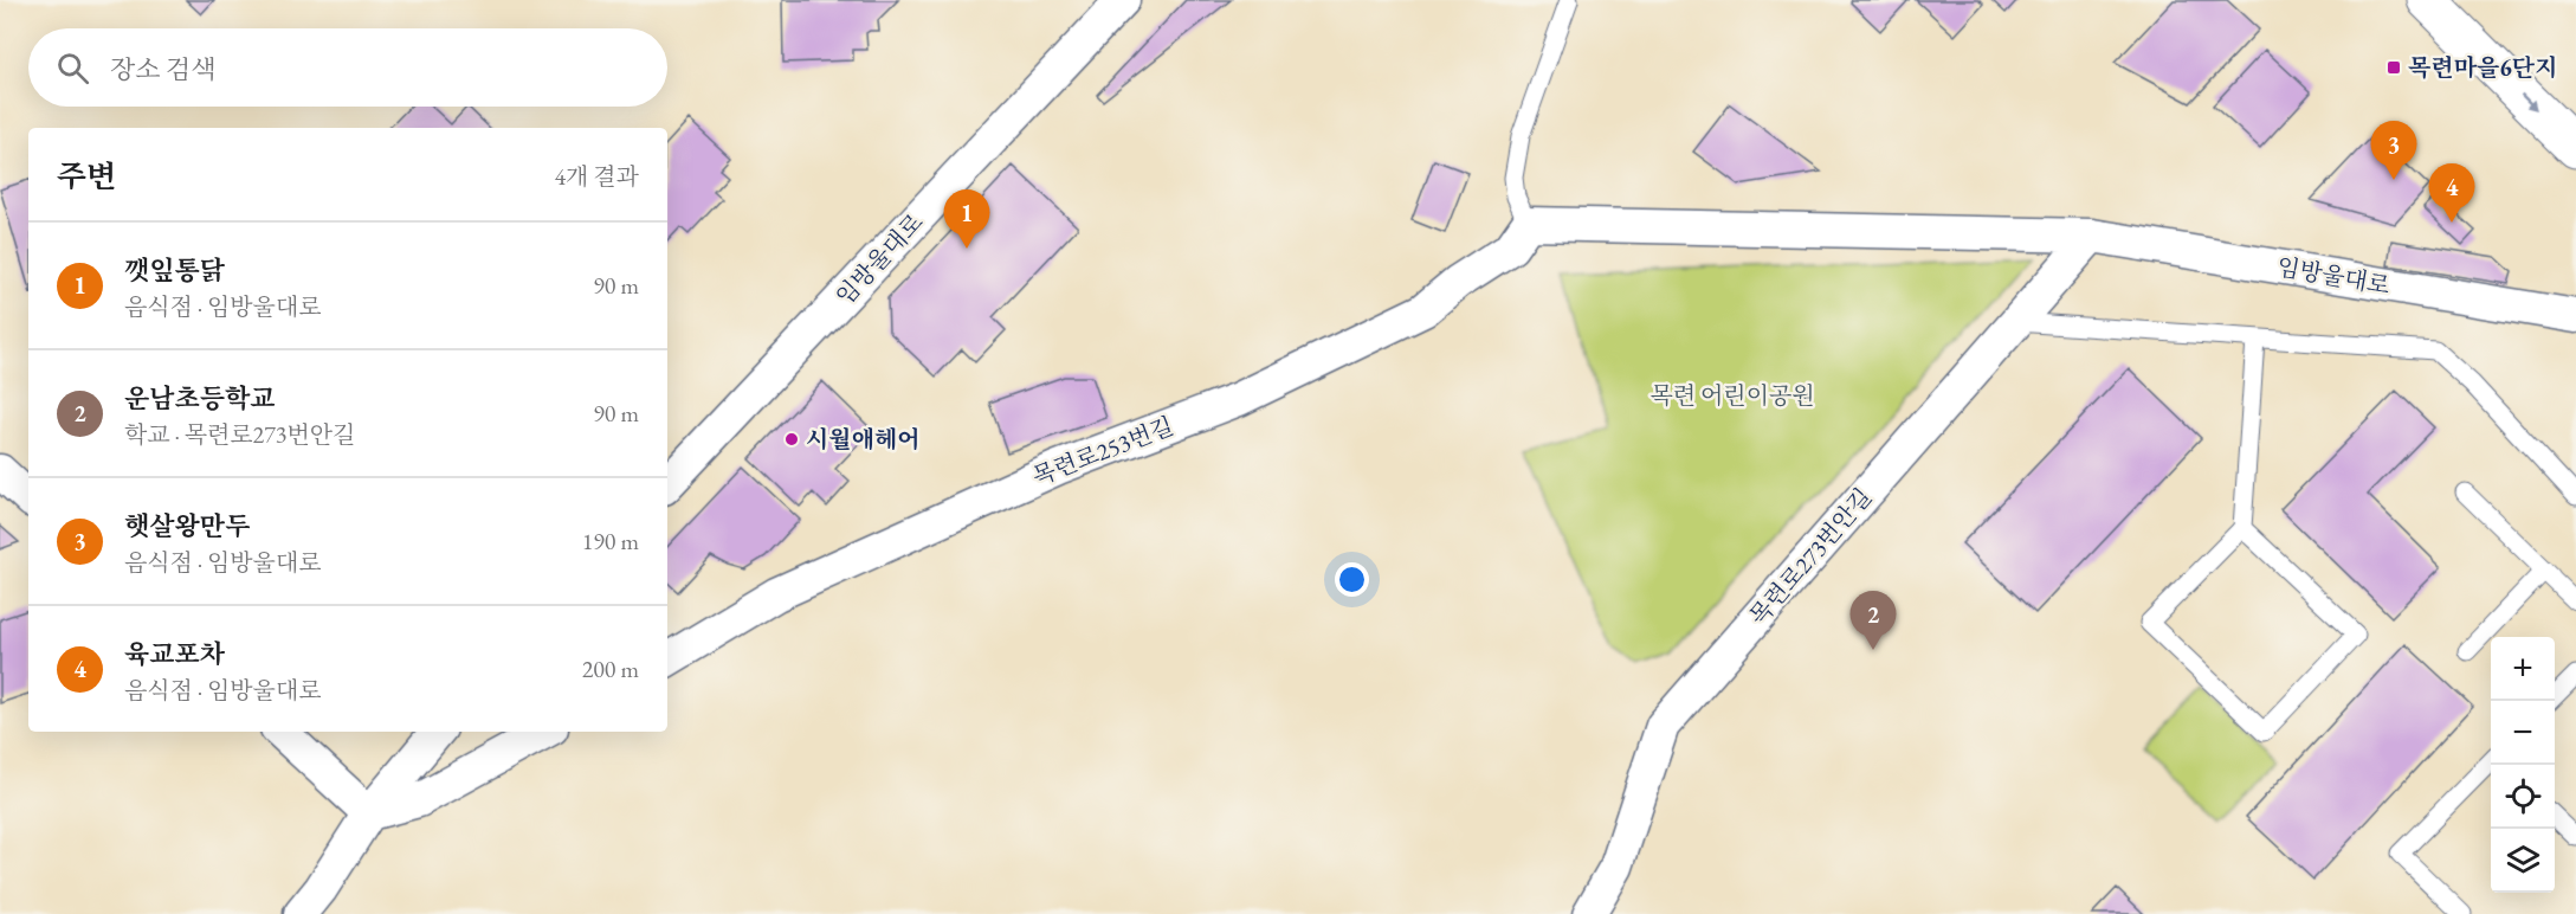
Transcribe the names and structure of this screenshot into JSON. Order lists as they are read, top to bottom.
{
  "streets": {
    "street": ["임방울대로", "목련로253번길", "목련로273번안길"]
  },
  "crossings": [
    ["임방울대로", "목련로253번길"],
    ["임방울대로", "목련로273번안길"]
  ],
  "parks": ["목련 어린이공원"],
  "places": {
    "transit": ["목련마을6단지"],
    "other": ["시월애헤어"]
  },
  "page": {
    "search": "장소 검색",
    "pins": [
      "3",
      "4",
      "1",
      "2"
    ],
    "heading": ["주변", "4개 결과"],
    "list": [
      {
        "mark": "1",
        "name": "깻잎통닭",
        "note": "음식점 · 임방울대로",
        "value": "90 m"
      },
      {
        "mark": "2",
        "name": "운남초등학교",
        "note": "학교 · 목련로273번안길",
        "value": "90 m"
      },
      {
        "mark": "3",
        "name": "햇살왕만두",
        "note": "음식점 · 임방울대로",
        "value": "190 m"
      },
      {
        "mark": "4",
        "name": "육교포차",
        "note": "음식점 · 임방울대로",
        "value": "200 m"
      }
    ],
    "map_buttons": ["+", "−"]
  }
}
